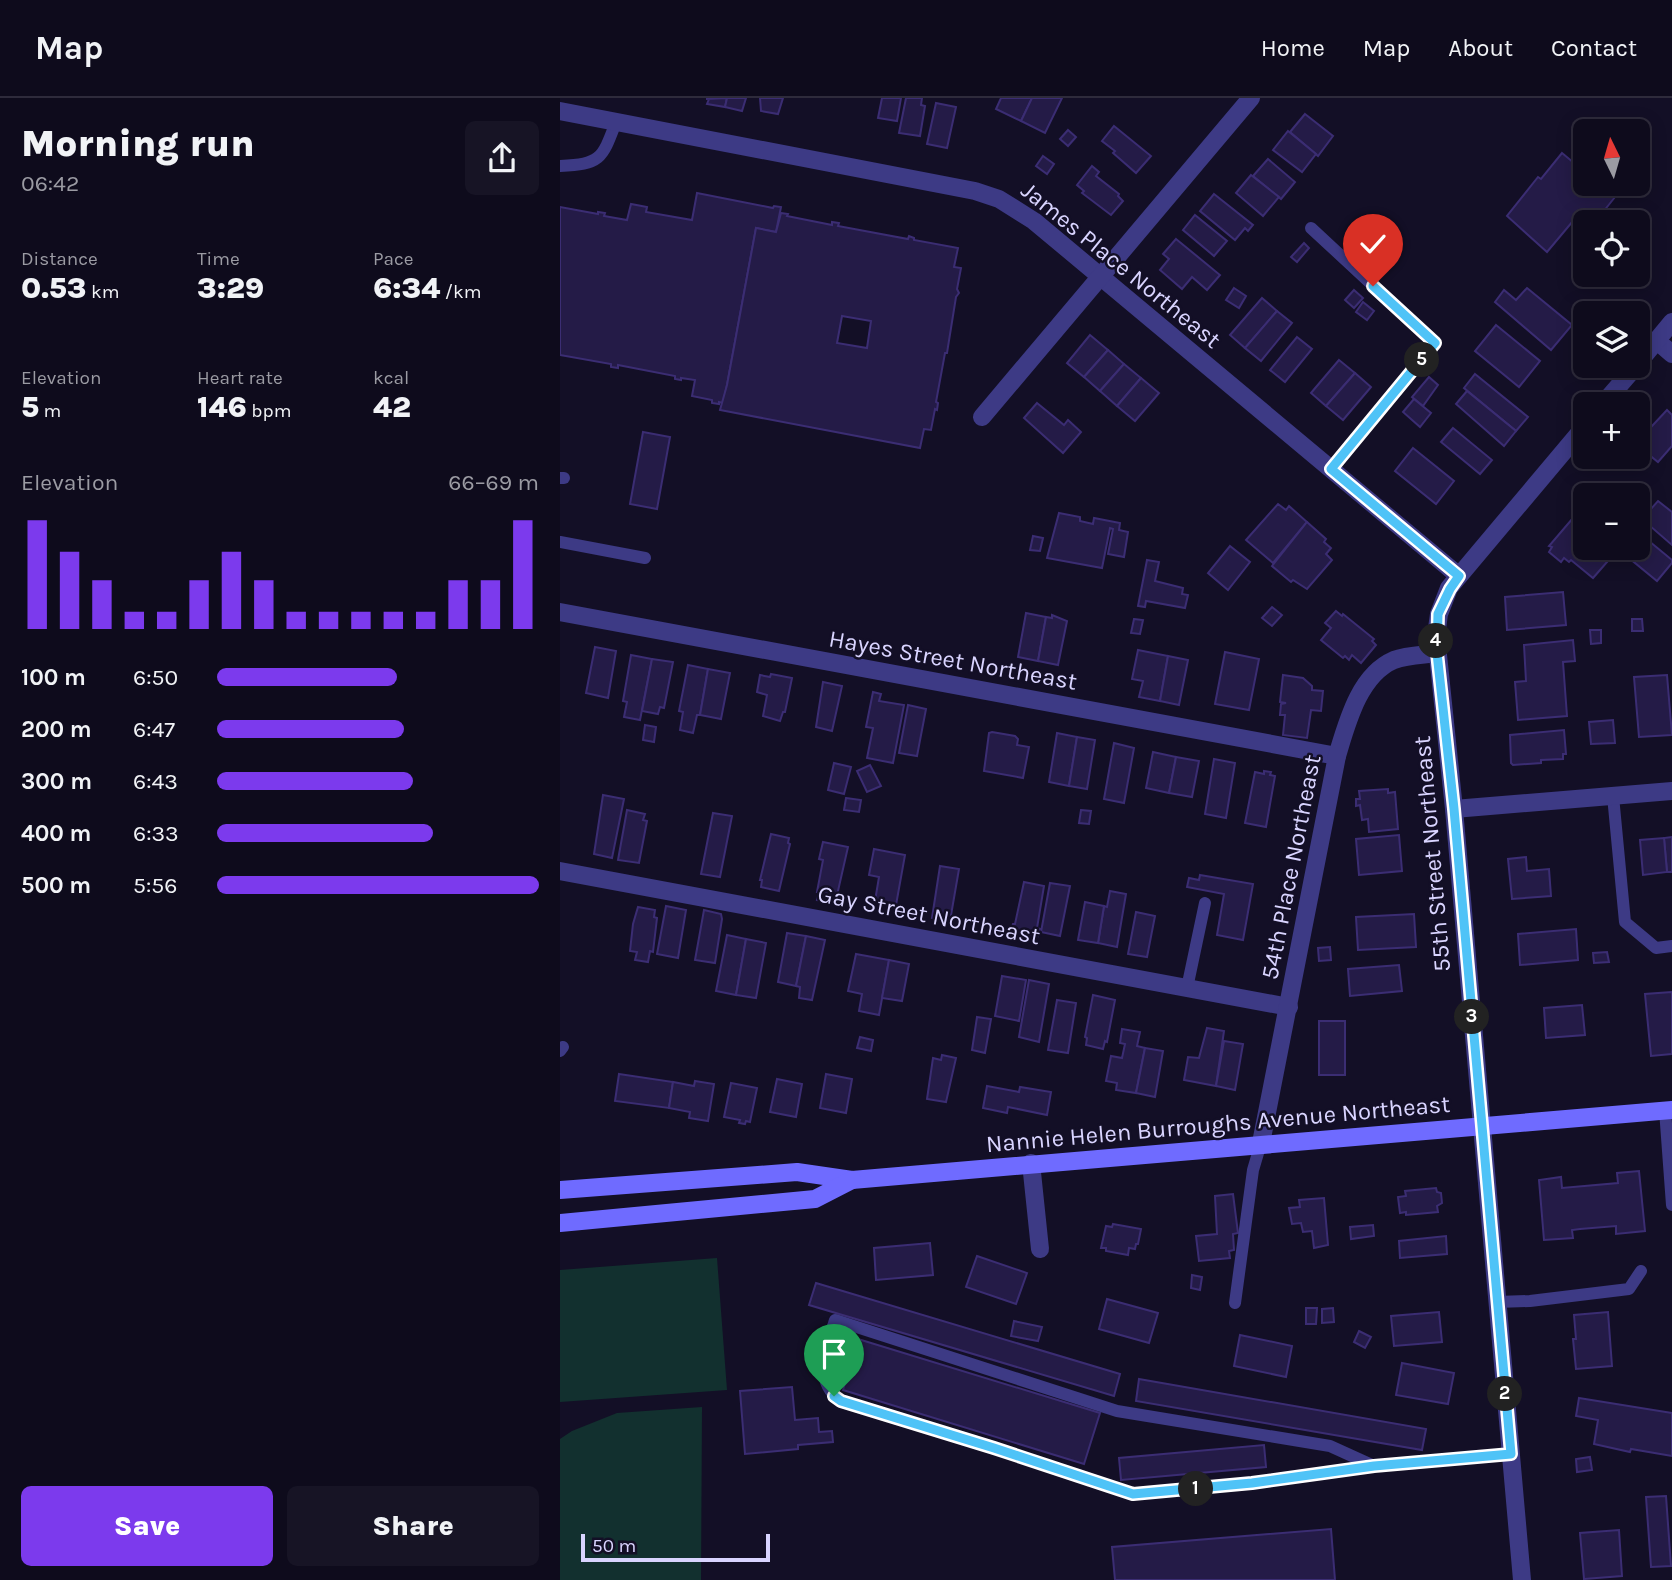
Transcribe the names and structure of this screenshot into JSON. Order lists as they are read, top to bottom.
{
  "streets": {
    "main road": ["Nannie Helen Burroughs Avenue Northeast"],
    "street": [
      "James Place Northeast",
      "Hayes Street Northeast",
      "55th Street Northeast",
      "54th Place Northeast",
      "Gay Street Northeast"
    ]
  },
  "crossings": [
    ["James Place Northeast", "55th Street Northeast"],
    ["Hayes Street Northeast", "54th Place Northeast"],
    ["55th Street Northeast", "54th Place Northeast"],
    ["55th Street Northeast", "Nannie Helen Burroughs Avenue Northeast"],
    ["54th Place Northeast", "Gay Street Northeast"],
    ["54th Place Northeast", "Nannie Helen Burroughs Avenue Northeast"]
  ],
  "scale_bar": "50 m",
  "north": "top",
  "page": {
    "header": "Map",
    "nav": [
      "Home",
      "Map",
      "About",
      "Contact"
    ],
    "heading": ["Morning run", "06:42"],
    "map_buttons": ["+", "−"],
    "stats": [
      ["Distance", "0.53 km"],
      ["Time", "3:29"],
      ["Pace", "6:34 /km"],
      ["Elevation", "5 m"],
      ["Heart rate", "146 bpm"],
      ["kcal", "42"]
    ],
    "pins": [
      "5",
      "4",
      "3",
      "2",
      "1"
    ],
    "chart": ["Elevation", "66–69 m"],
    "list": [
      {
        "name": "100 m",
        "note": "6:50"
      },
      {
        "name": "200 m",
        "note": "6:47"
      },
      {
        "name": "300 m",
        "note": "6:43"
      },
      {
        "name": "400 m",
        "note": "6:33"
      },
      {
        "name": "500 m",
        "note": "5:56"
      }
    ],
    "buttons": ["Save", "Share"],
    "scale": "50 m"
  }
}
